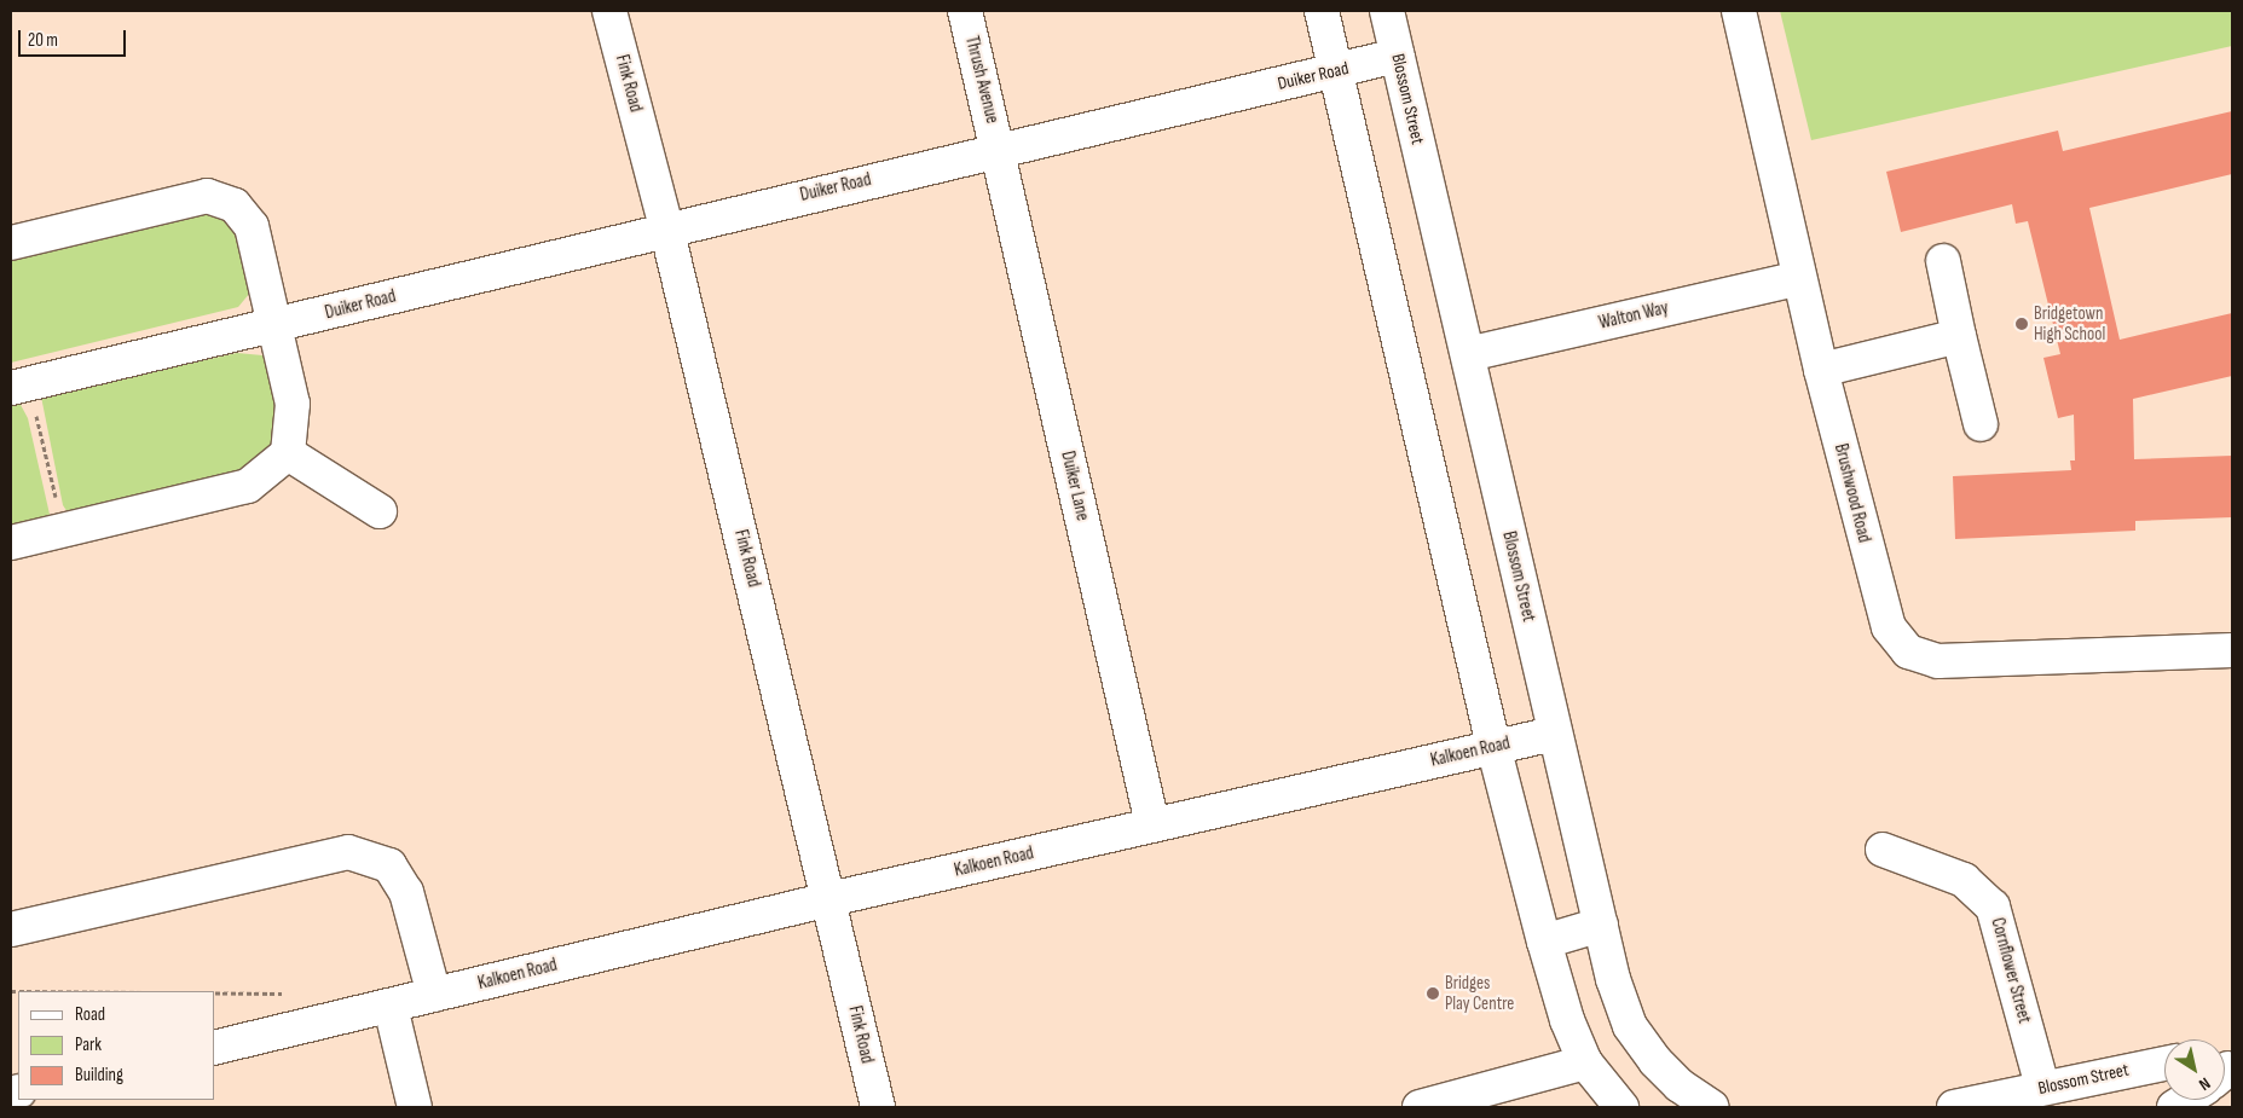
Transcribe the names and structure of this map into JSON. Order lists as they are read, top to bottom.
{
  "streets": {
    "street": [
      "Duiker Road",
      "Thrush Avenue",
      "Fink Road",
      "Blossom Street",
      "Walton Way",
      "Duiker Lane",
      "Brushwood Road",
      "Kalkoen Road",
      "Cornflower Street"
    ]
  },
  "crossings": [
    ["Duiker Road", "Thrush Avenue"],
    ["Duiker Road", "Fink Road"],
    ["Duiker Road", "Blossom Street"],
    ["Duiker Road", "Duiker Lane"],
    ["Thrush Avenue", "Duiker Lane"],
    ["Fink Road", "Kalkoen Road"],
    ["Blossom Street", "Walton Way"],
    ["Blossom Street", "Kalkoen Road"],
    ["Blossom Street", "Cornflower Street"],
    ["Walton Way", "Brushwood Road"],
    ["Duiker Lane", "Kalkoen Road"]
  ],
  "places": ["Bridgetown High School", "Bridges Play Centre"],
  "legend": ["Road", "Park", "Building"],
  "scale_bar": "20 m",
  "north": "bottom right"
}
